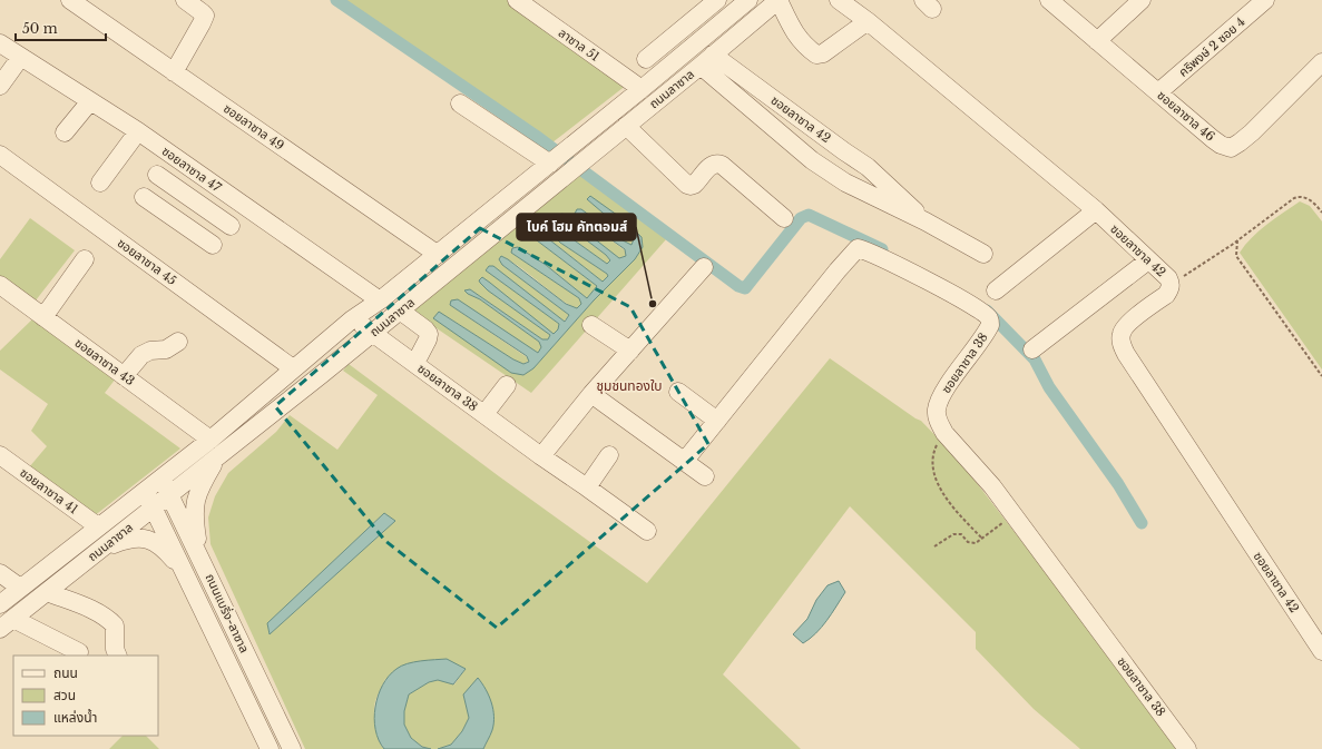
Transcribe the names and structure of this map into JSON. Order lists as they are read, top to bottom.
{
  "streets": {
    "street": [
      "ลาซาล 51",
      "คริพงษ์ 2 ซอย 4",
      "ถนนลาซาล",
      "ซอยลาซาล 46",
      "ซอยลาซาล 42",
      "ซอยลาซาล 49",
      "ซอยลาซาล 47",
      "ซอยลาซาล 45",
      "ซอยลาซาล 43",
      "ซอยลาซาล 38",
      "ซอยลาซาล 41",
      "ถนนแบริ่ง-ลาซาล"
    ]
  },
  "crossings": [
    ["ลาซาล 51", "ถนนลาซาล"],
    ["คริพงษ์ 2 ซอย 4", "ซอยลาซาล 46"],
    ["ถนนลาซาล", "ซอยลาซาล 42"],
    ["ถนนลาซาล", "ซอยลาซาล 49"],
    ["ถนนลาซาล", "ซอยลาซาล 47"],
    ["ถนนลาซาล", "ซอยลาซาล 45"],
    ["ถนนลาซาล", "ซอยลาซาล 43"],
    ["ถนนลาซาล", "ซอยลาซาล 38"],
    ["ถนนลาซาล", "ซอยลาซาล 41"],
    ["ถนนลาซาล", "ถนนแบริ่ง-ลาซาล"]
  ],
  "districts": ["ชุมชนทองใบ"],
  "places": ["ไบค์ โฮม คัทตอมส์"],
  "legend": ["ถนน", "สวน", "แหล่งน้ำ"],
  "scale_bar": "50 m"
}
